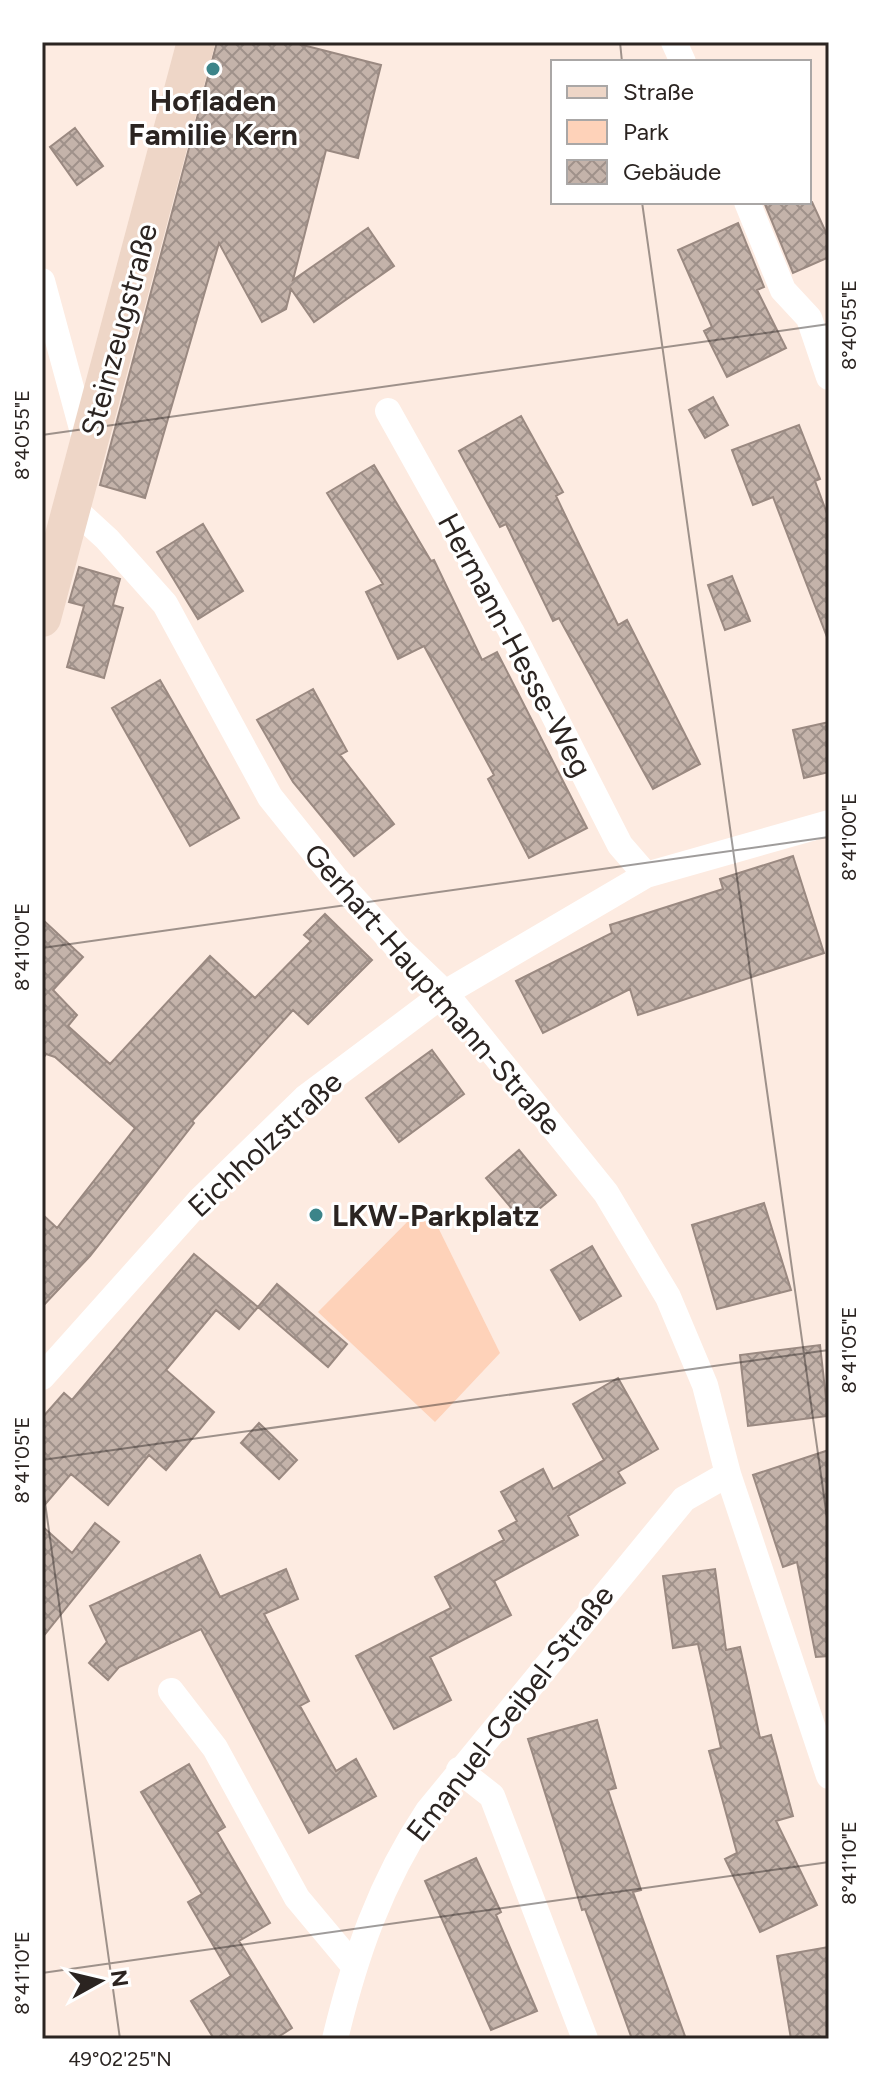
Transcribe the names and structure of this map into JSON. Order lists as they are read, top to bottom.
{
  "streets": {
    "street": [
      "Steinzeugstraße",
      "Hermann-Hesse-Weg",
      "Gerhart-Hauptmann-Straße",
      "Eichholzstraße",
      "Emanuel-Geibel-Straße"
    ]
  },
  "crossings": [
    ["Steinzeugstraße", "Gerhart-Hauptmann-Straße"],
    ["Hermann-Hesse-Weg", "Eichholzstraße"],
    ["Gerhart-Hauptmann-Straße", "Eichholzstraße"],
    ["Gerhart-Hauptmann-Straße", "Emanuel-Geibel-Straße"]
  ],
  "places": ["Hofladen Familie Kern", "LKW-Parkplatz"],
  "legend": ["Straße", "Park", "Gebäude"],
  "north": "right",
  "coordinates": [
    "8°40'55\"E",
    "8°41'00\"E",
    "8°41'05\"E",
    "8°41'10\"E",
    "49°02'25\"N"
  ]
}
